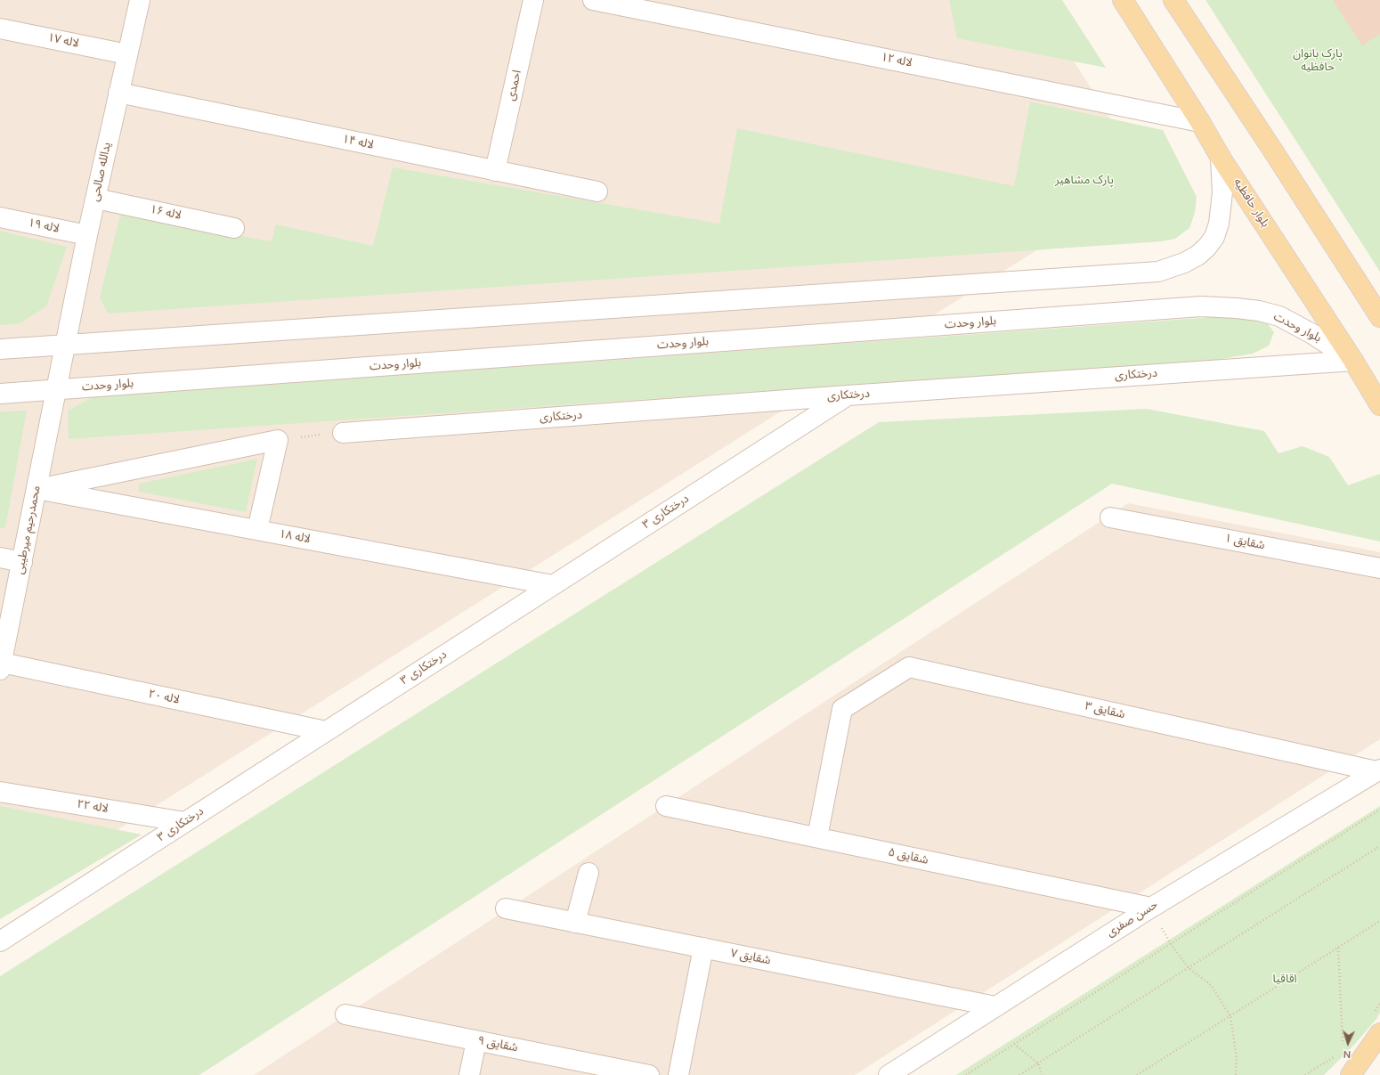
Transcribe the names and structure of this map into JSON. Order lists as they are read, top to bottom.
{
  "streets": {
    "main road": ["بلوار حافظیه"],
    "street": [
      "لاله ۱۷",
      "لاله ۱۲",
      "احمدی",
      "لاله ۱۴",
      "یدالله صالحی",
      "لاله ۱۶",
      "لاله ۱۹",
      "بلوار وحدت",
      "درختکاری",
      "درختکاری ۳",
      "محمدرحیم میرطیبی",
      "لاله ۱۸",
      "شقایق ۱",
      "لاله ۲۰",
      "شقایق ۳",
      "لاله ۲۲",
      "شقایق ۵",
      "حسن صفری",
      "شقایق ۷",
      "شقایق ۹"
    ]
  },
  "crossings": [
    ["لاله ۱۷", "یدالله صالحی"],
    ["لاله ۱۲", "بلوار حافظیه"],
    ["احمدی", "لاله ۱۴"],
    ["لاله ۱۴", "یدالله صالحی"],
    ["یدالله صالحی", "لاله ۱۶"],
    ["یدالله صالحی", "لاله ۱۹"],
    ["یدالله صالحی", "محمدرحیم میرطیبی"],
    ["بلوار حافظیه", "بلوار وحدت"],
    ["بلوار حافظیه", "درختکاری"],
    ["بلوار وحدت", "درختکاری"],
    ["بلوار وحدت", "محمدرحیم میرطیبی"],
    ["درختکاری", "درختکاری ۳"],
    ["درختکاری ۳", "لاله ۱۸"],
    ["درختکاری ۳", "لاله ۲۰"],
    ["درختکاری ۳", "لاله ۲۲"],
    ["محمدرحیم میرطیبی", "لاله ۱۸"],
    ["محمدرحیم میرطیبی", "لاله ۲۰"],
    ["شقایق ۳", "شقایق ۵"],
    ["شقایق ۳", "حسن صفری"],
    ["شقایق ۵", "حسن صفری"],
    ["حسن صفری", "شقایق ۷"]
  ],
  "parks": ["پارک بانوان حافظیه", "پارک مشاهیر", "اقاقیا"],
  "north": "bottom"
}
